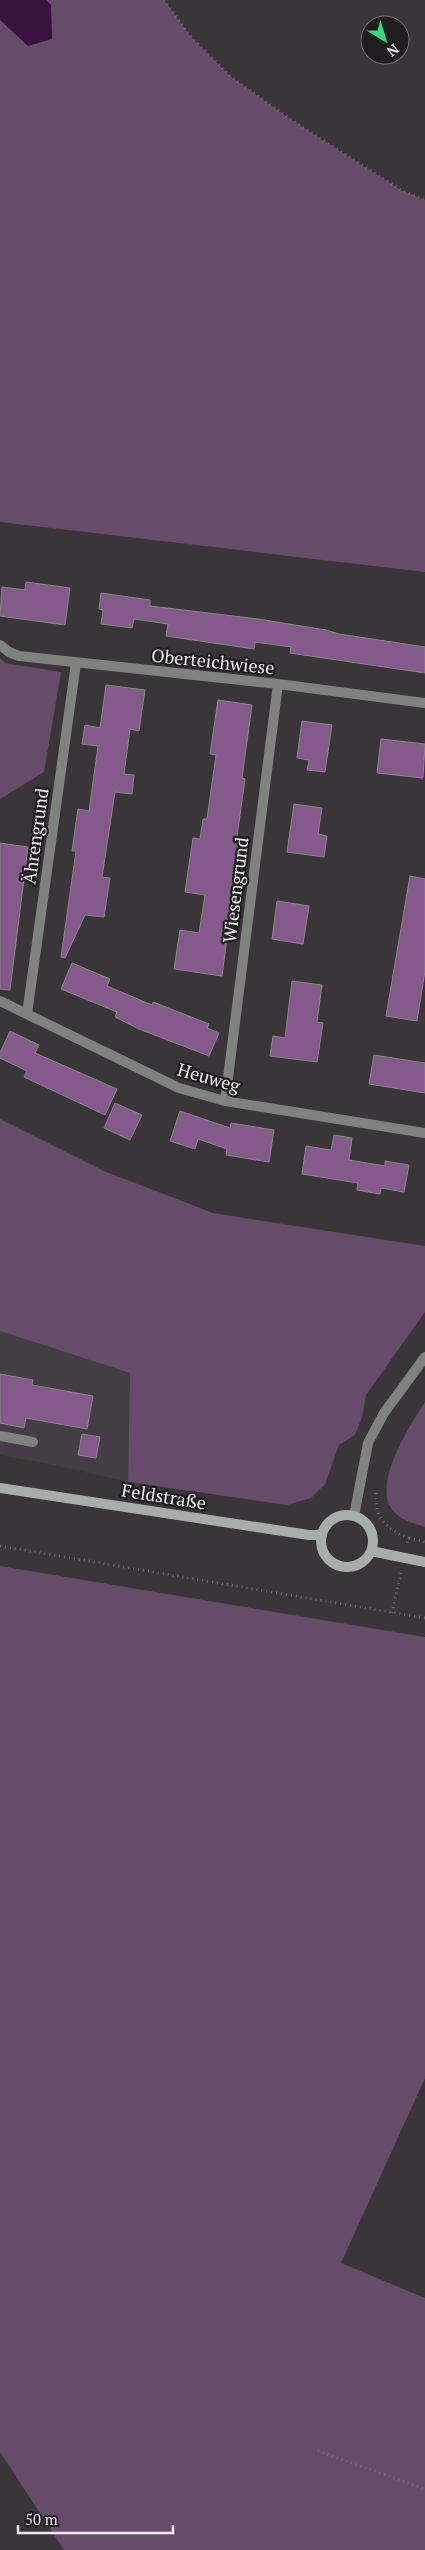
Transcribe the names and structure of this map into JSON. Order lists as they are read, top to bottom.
{
  "streets": {
    "main road": ["Feldstraße"],
    "street": [
      "Oberteichwiese",
      "Ährengrund",
      "Wiesengrund",
      "Heuweg"
    ]
  },
  "crossings": [
    ["Oberteichwiese", "Ährengrund"],
    ["Oberteichwiese", "Wiesengrund"],
    ["Ährengrund", "Heuweg"],
    ["Wiesengrund", "Heuweg"]
  ],
  "scale_bar": "50 m",
  "north": "bottom right"
}
